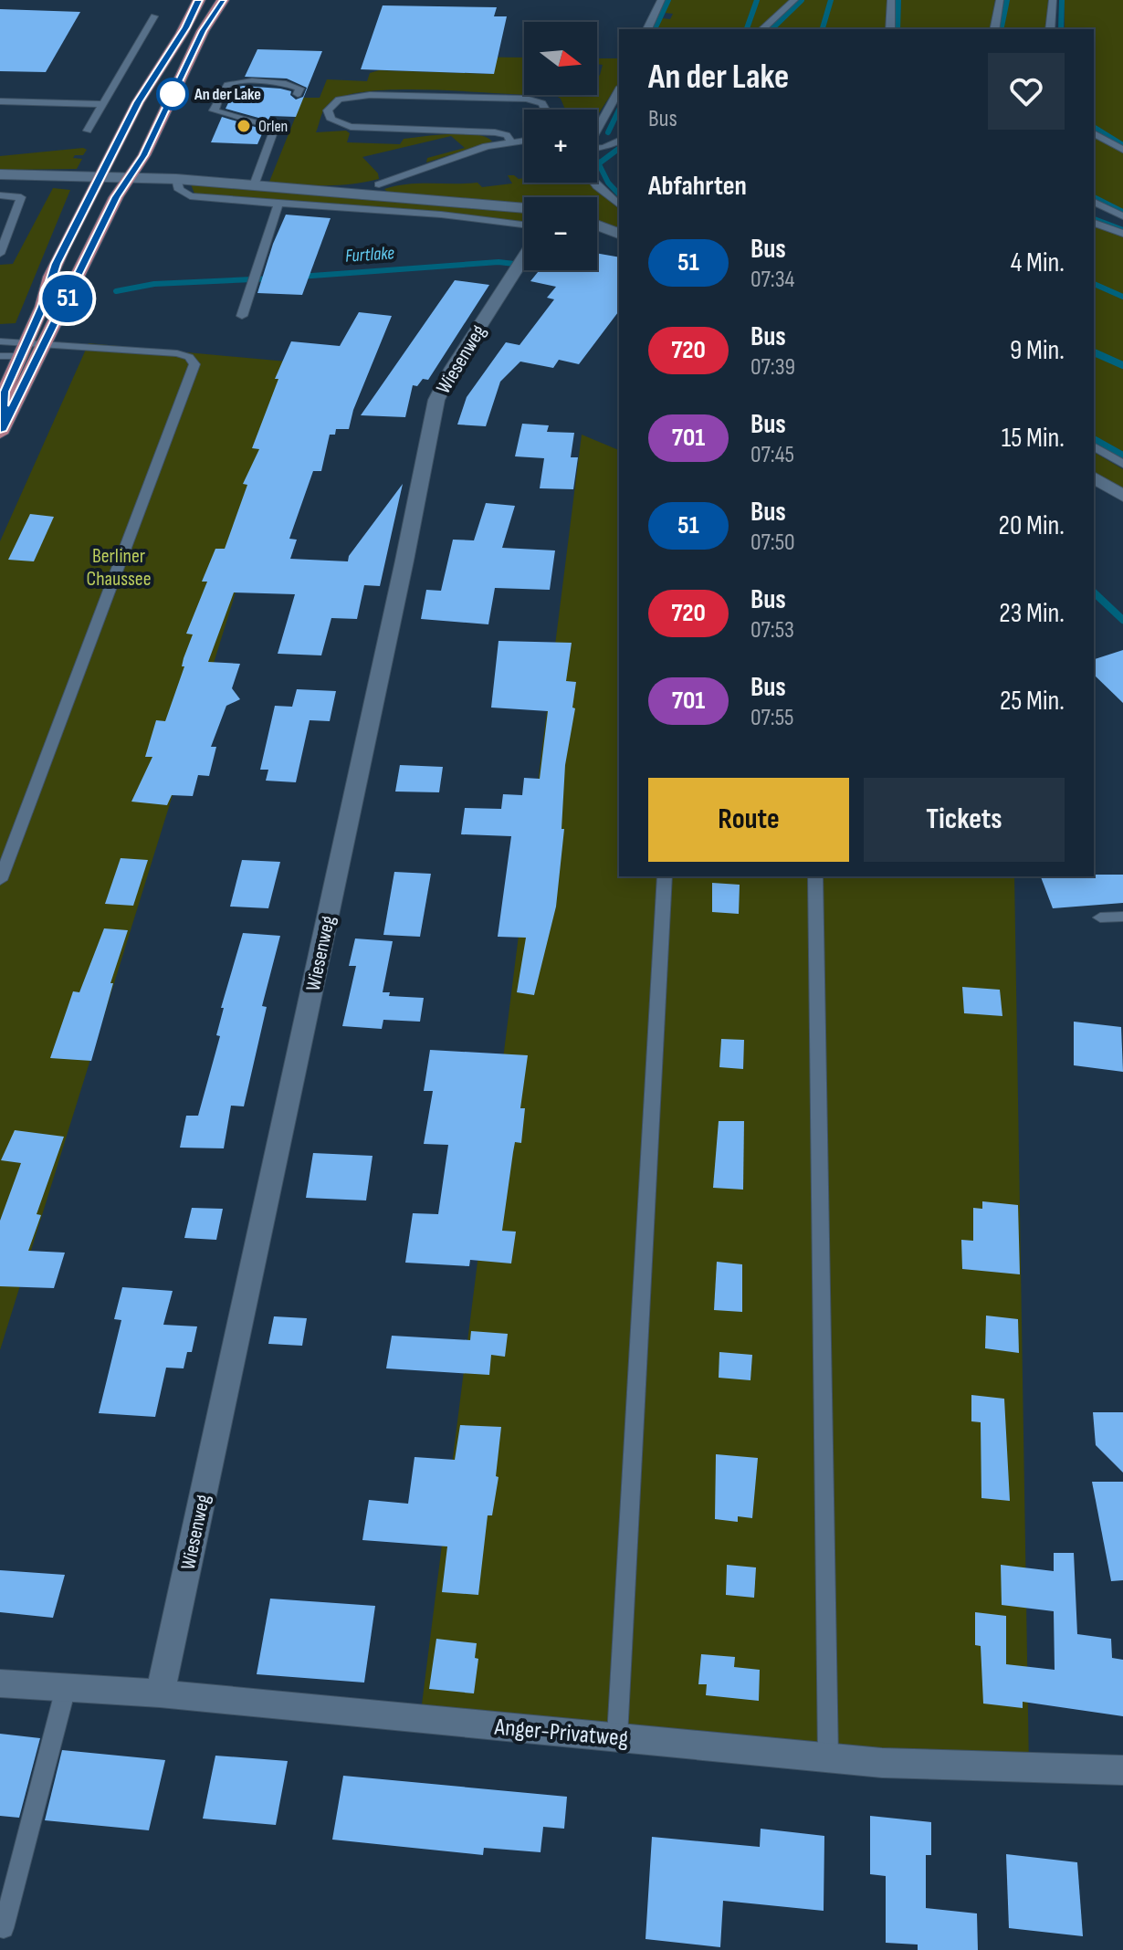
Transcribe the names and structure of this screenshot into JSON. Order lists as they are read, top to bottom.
{
  "streets": {
    "street": ["Wiesenweg", "Anger-Privatweg"]
  },
  "crossings": [
    ["Wiesenweg", "Anger-Privatweg"]
  ],
  "water": ["Furtlake"],
  "parks": ["Berliner Chaussee"],
  "places": ["An der Lake", "Orlen"],
  "lines": ["bus line 51"],
  "north": "right",
  "page": {
    "on_map": "51",
    "map_buttons": ["+", "−"],
    "heading": [
      ["An der Lake", "Bus"],
      "Abfahrten"
    ],
    "list": [
      {
        "mark": "51",
        "name": "Bus",
        "note": "07:34",
        "value": "4 Min."
      },
      {
        "mark": "720",
        "name": "Bus",
        "note": "07:39",
        "value": "9 Min."
      },
      {
        "mark": "701",
        "name": "Bus",
        "note": "07:45",
        "value": "15 Min."
      },
      {
        "mark": "51",
        "name": "Bus",
        "note": "07:50",
        "value": "20 Min."
      },
      {
        "mark": "720",
        "name": "Bus",
        "note": "07:53",
        "value": "23 Min."
      },
      {
        "mark": "701",
        "name": "Bus",
        "note": "07:55",
        "value": "25 Min."
      }
    ],
    "buttons": ["Route", "Tickets"]
  }
}
